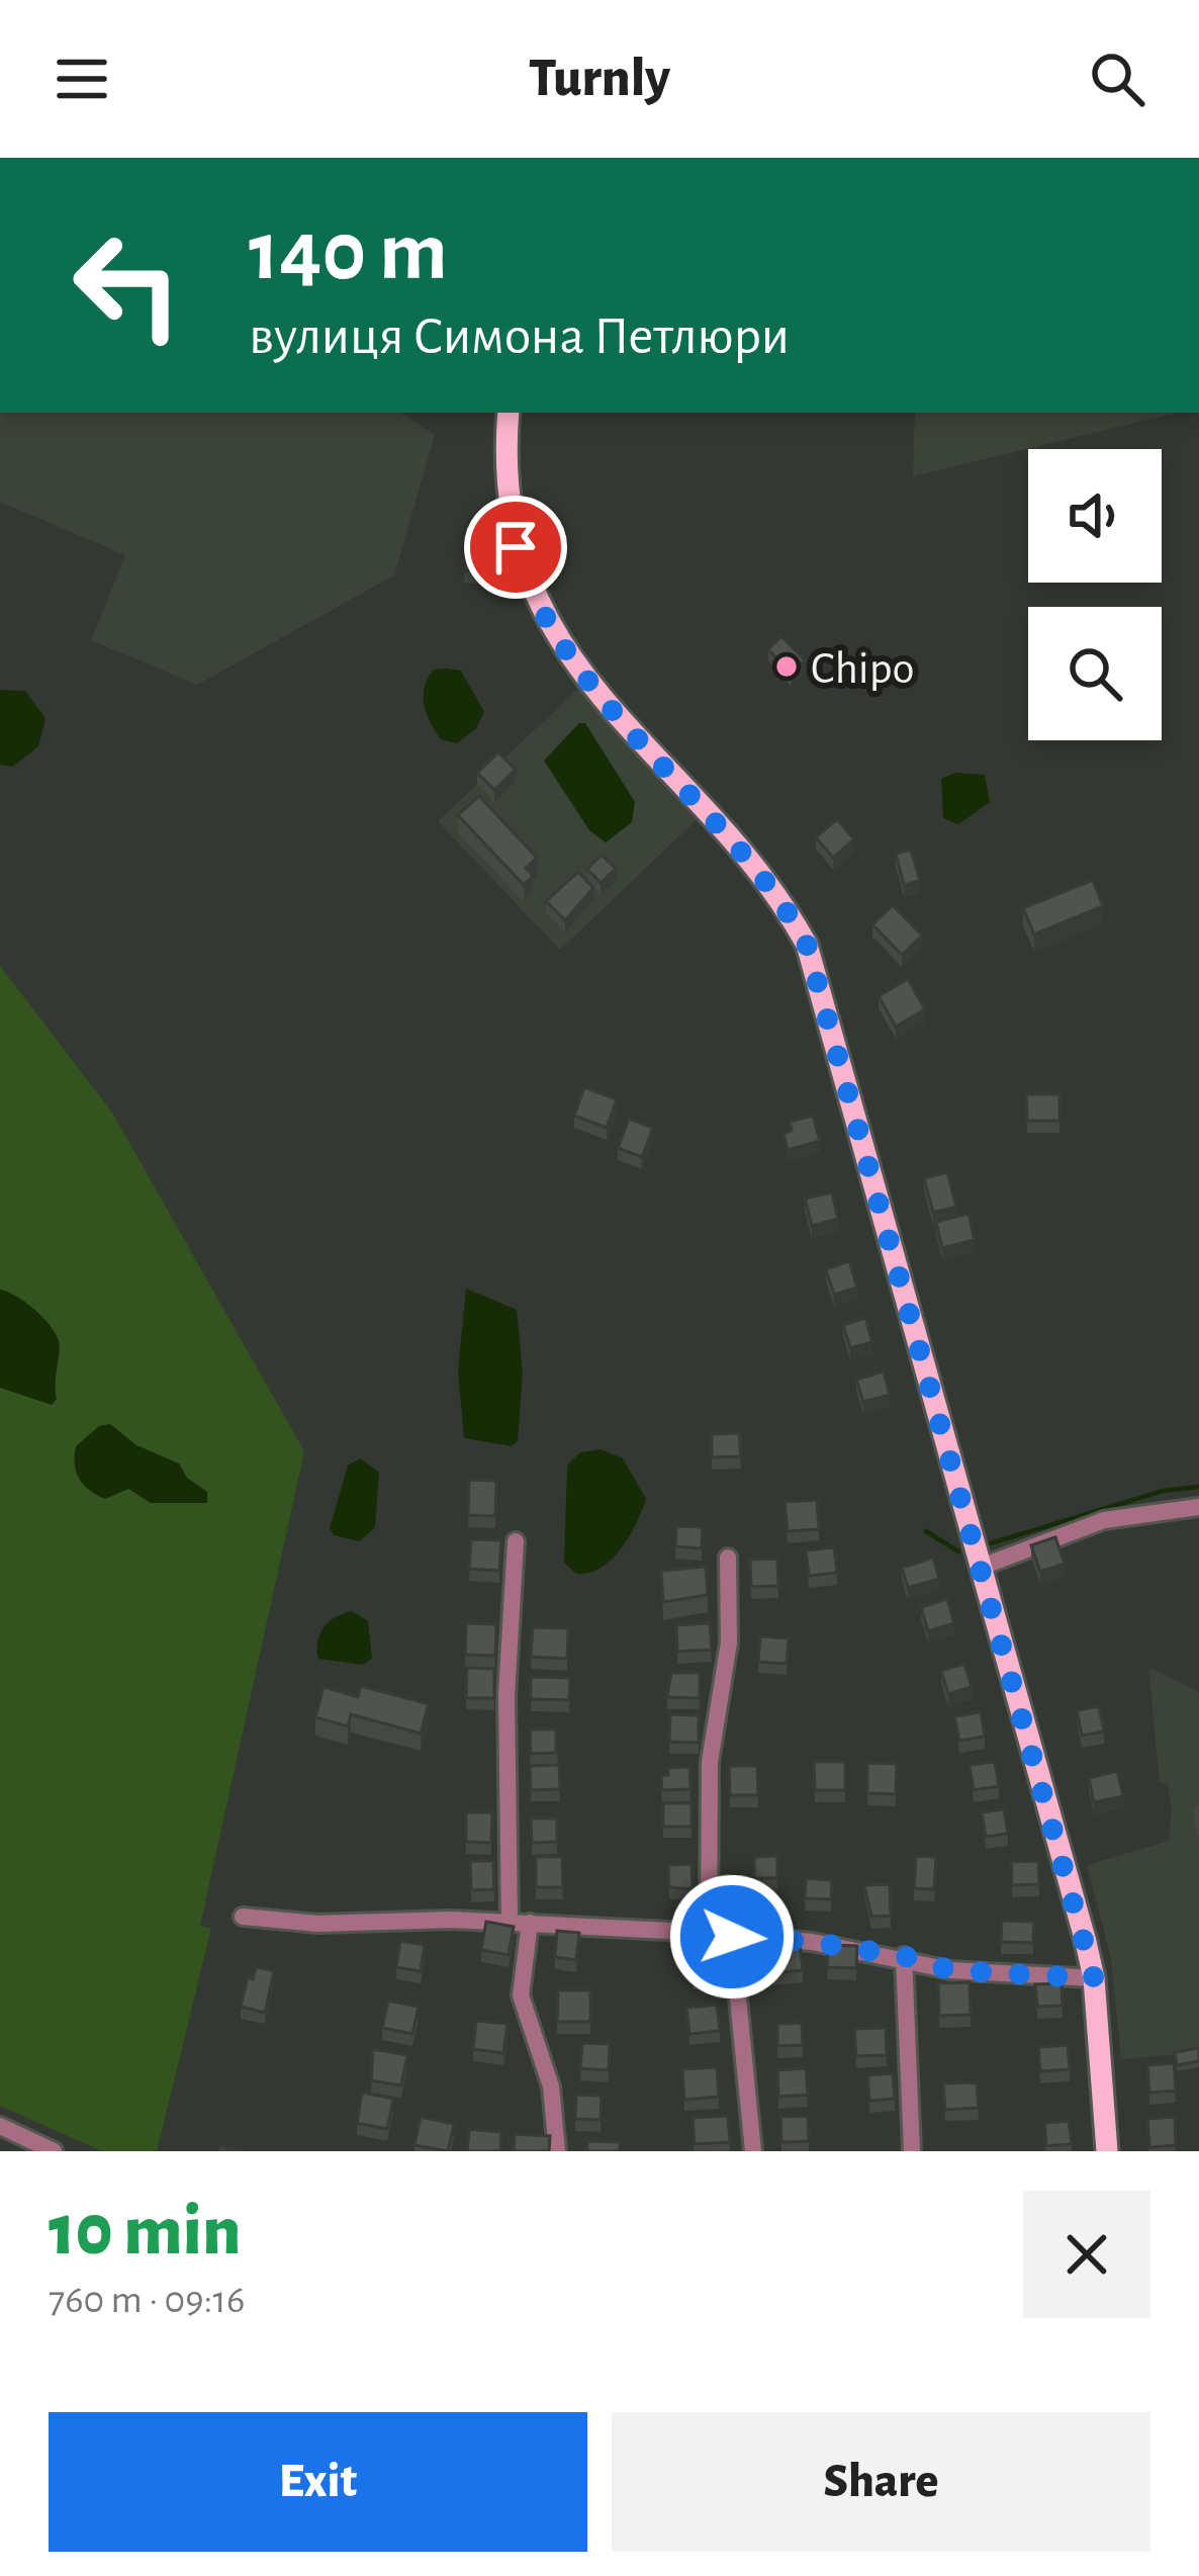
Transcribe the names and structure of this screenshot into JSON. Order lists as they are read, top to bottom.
{
  "places": ["Chipo"],
  "page": {
    "header": "Turnly",
    "turn": ["140 m", "вулиця Симона Петлюри"],
    "heading": ["10 min", "760 m · 09:16"],
    "buttons": ["Exit", "Share"]
  }
}
